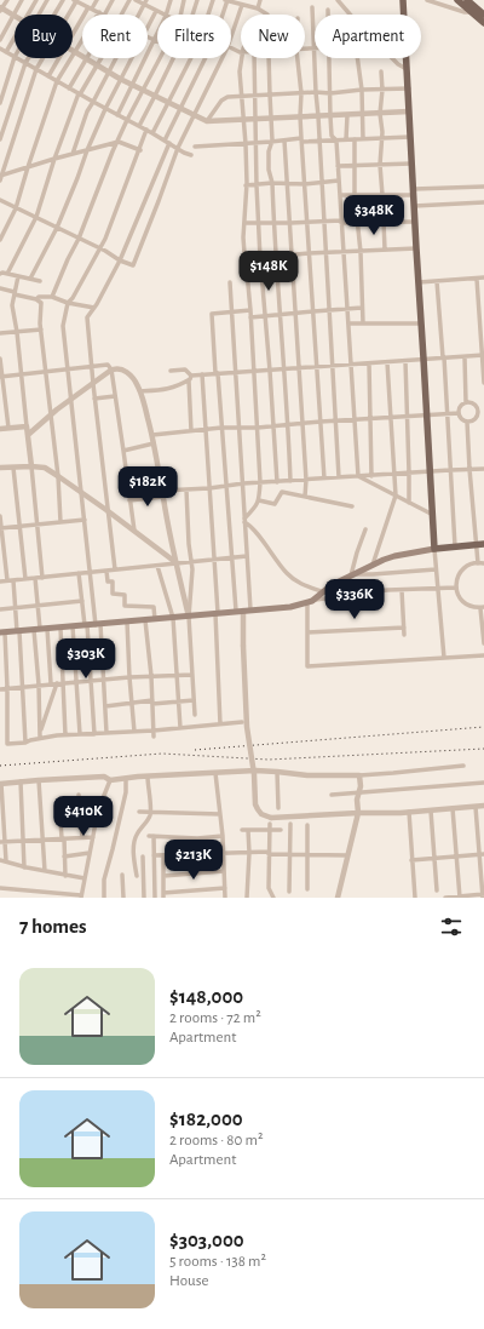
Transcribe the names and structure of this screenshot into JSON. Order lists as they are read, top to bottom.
{
  "page": {
    "chip": [
      "Buy",
      "Rent",
      "Filters",
      "New",
      "Apartment"
    ],
    "price": [
      "$348K",
      "$148K",
      "$182K",
      "$336K",
      "$303K",
      "$410K",
      "$213K"
    ],
    "heading": "7 homes",
    "list": [
      {
        "name": "$148,000",
        "note": "2 rooms · 72 m² · Apartment"
      },
      {
        "name": "$182,000",
        "note": "2 rooms · 80 m² · Apartment"
      },
      {
        "name": "$303,000",
        "note": "5 rooms · 138 m² · House"
      }
    ]
  }
}
